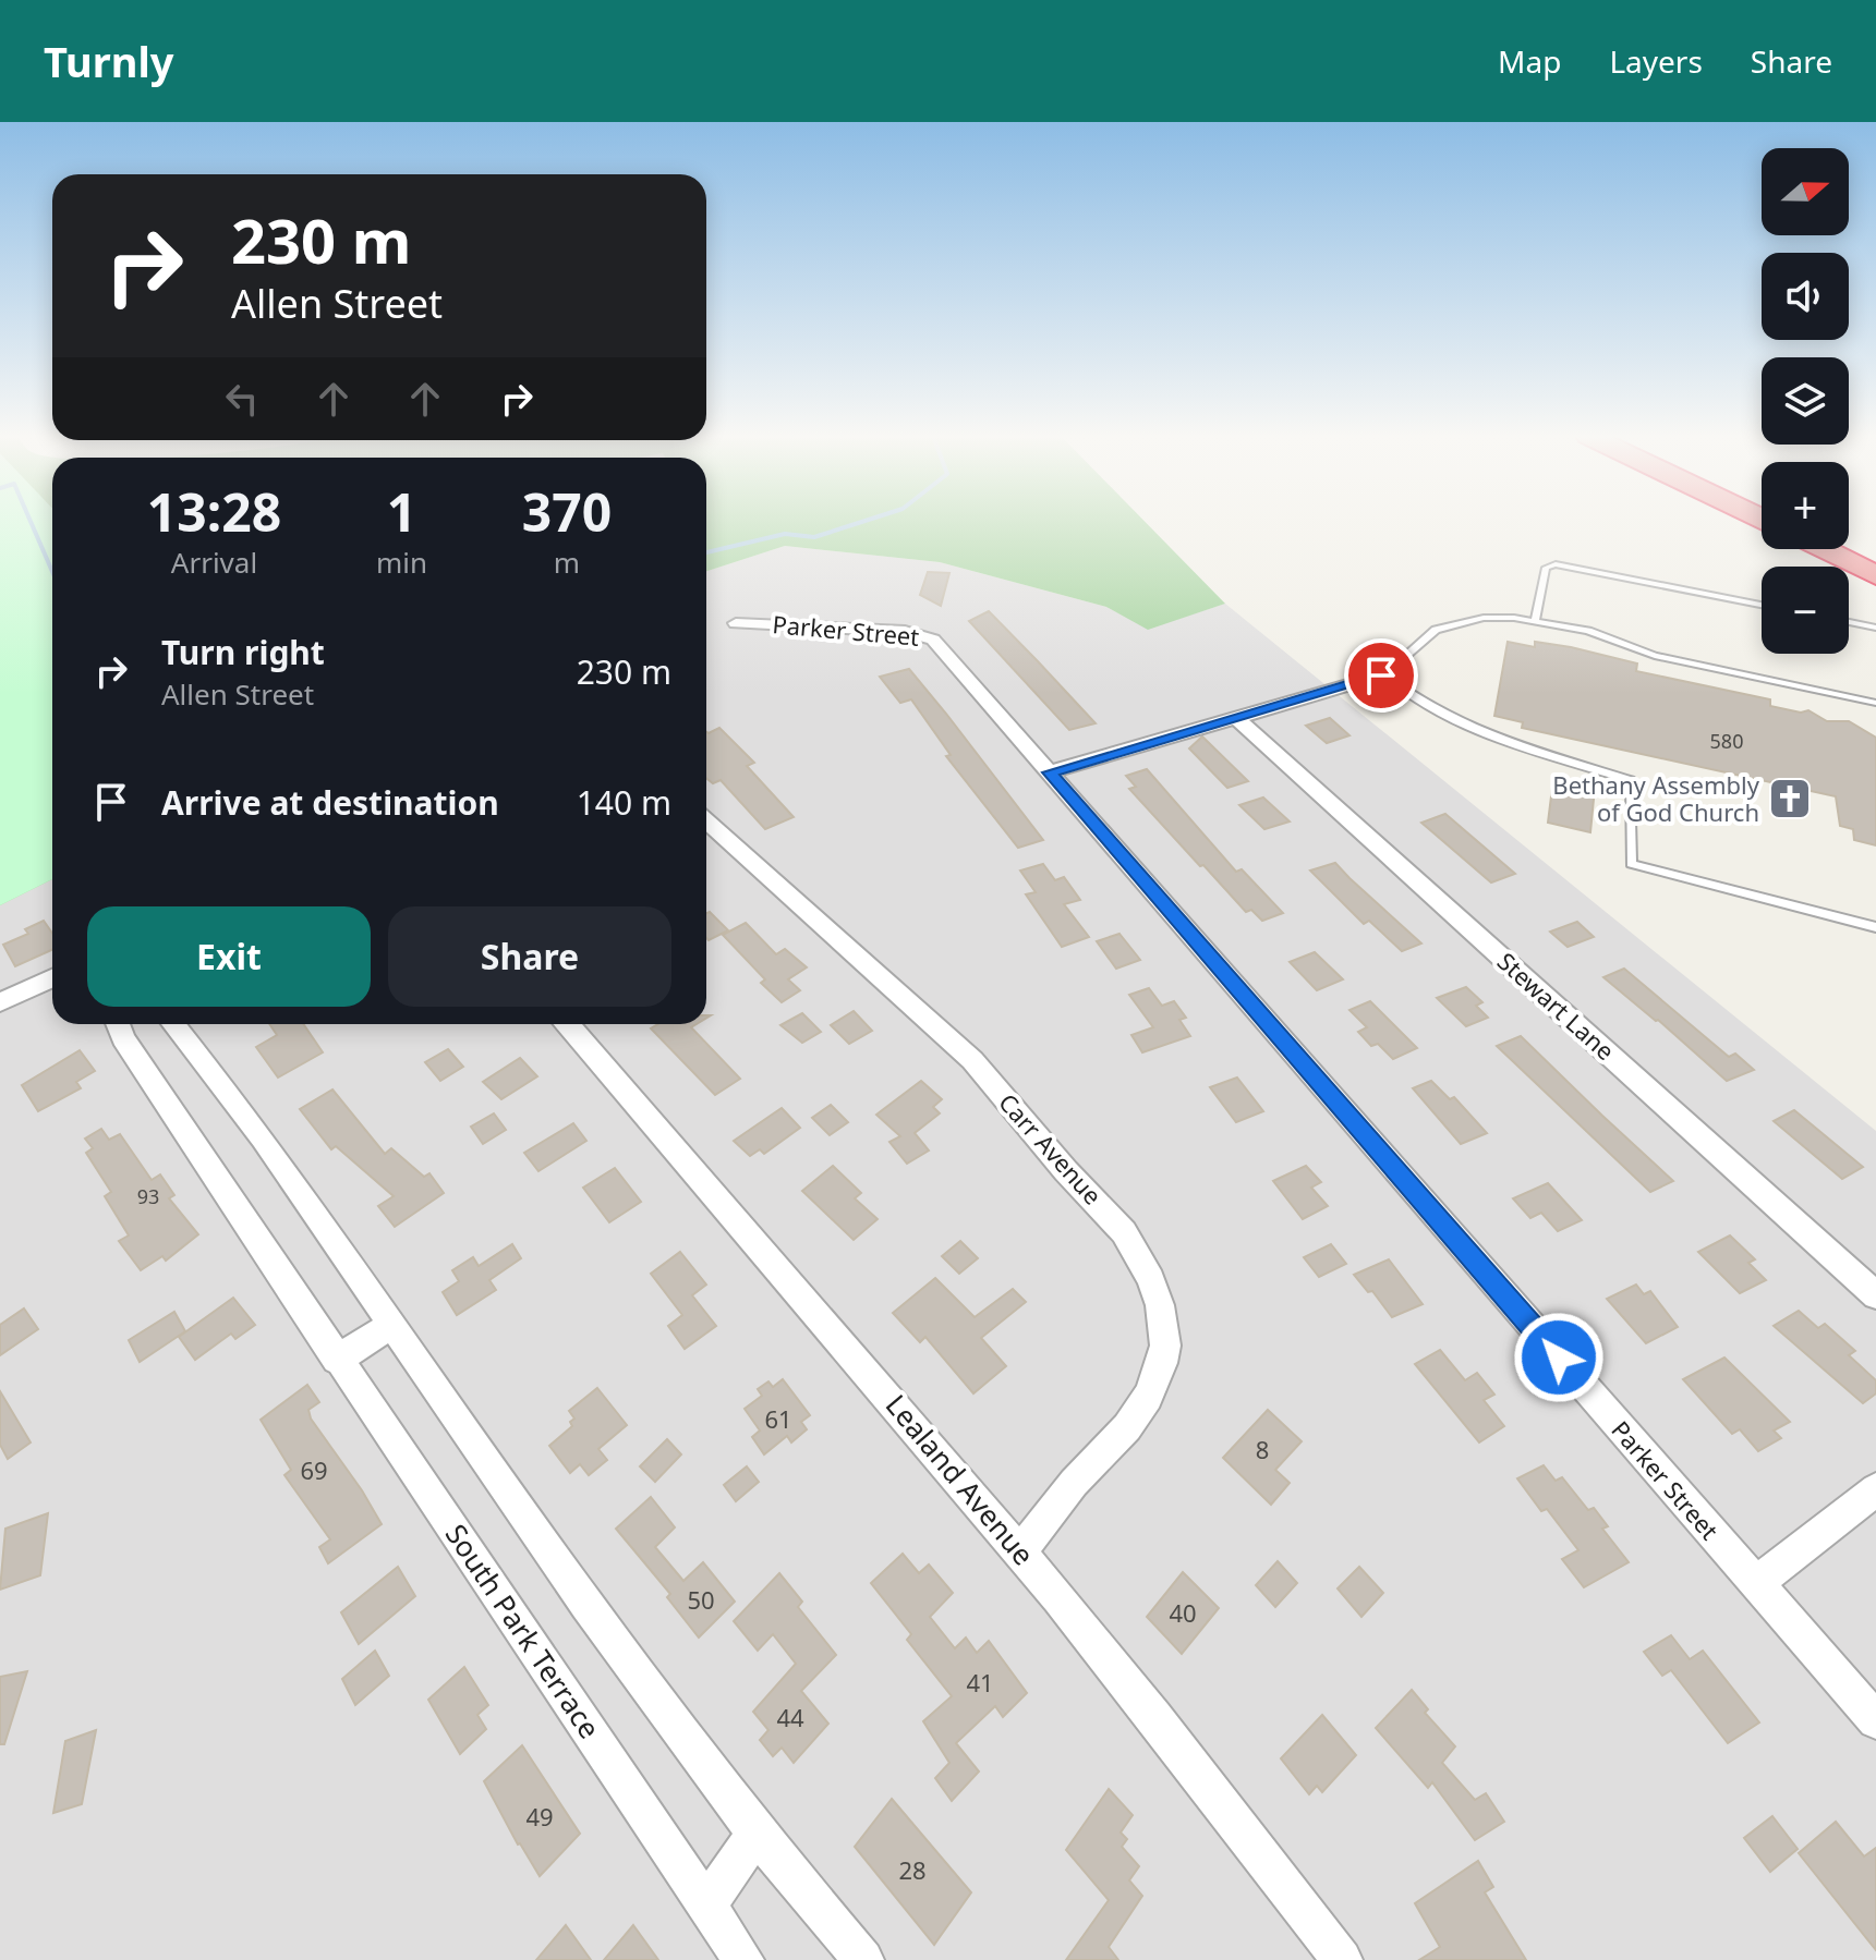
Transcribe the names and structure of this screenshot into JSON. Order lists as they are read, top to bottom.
{
  "streets": {
    "street": [
      "Parker Street",
      "Stewart Lane",
      "Carr Avenue",
      "Lealand Avenue",
      "South Park Terrace"
    ]
  },
  "crossings": [
    ["Carr Avenue", "Lealand Avenue"]
  ],
  "places": {
    "church": ["Bethany Assembly of God Church"]
  },
  "house_numbers": [
    "580",
    "93",
    "61",
    "8",
    "69",
    "50",
    "40",
    "41",
    "44",
    "49",
    "28"
  ],
  "north": "right",
  "page": {
    "header": "Turnly",
    "nav": ["Map", "Layers", "Share"],
    "map_buttons": ["+", "−"],
    "turn": ["230 m", "Allen Street"],
    "eta": [
      "13:28",
      "Arrival",
      "1",
      "min",
      "370",
      "m"
    ],
    "list": [
      {
        "name": "Turn right",
        "note": "Allen Street",
        "value": "230 m"
      },
      {
        "name": "Arrive at destination",
        "value": "140 m"
      }
    ],
    "buttons": ["Exit", "Share"]
  }
}
